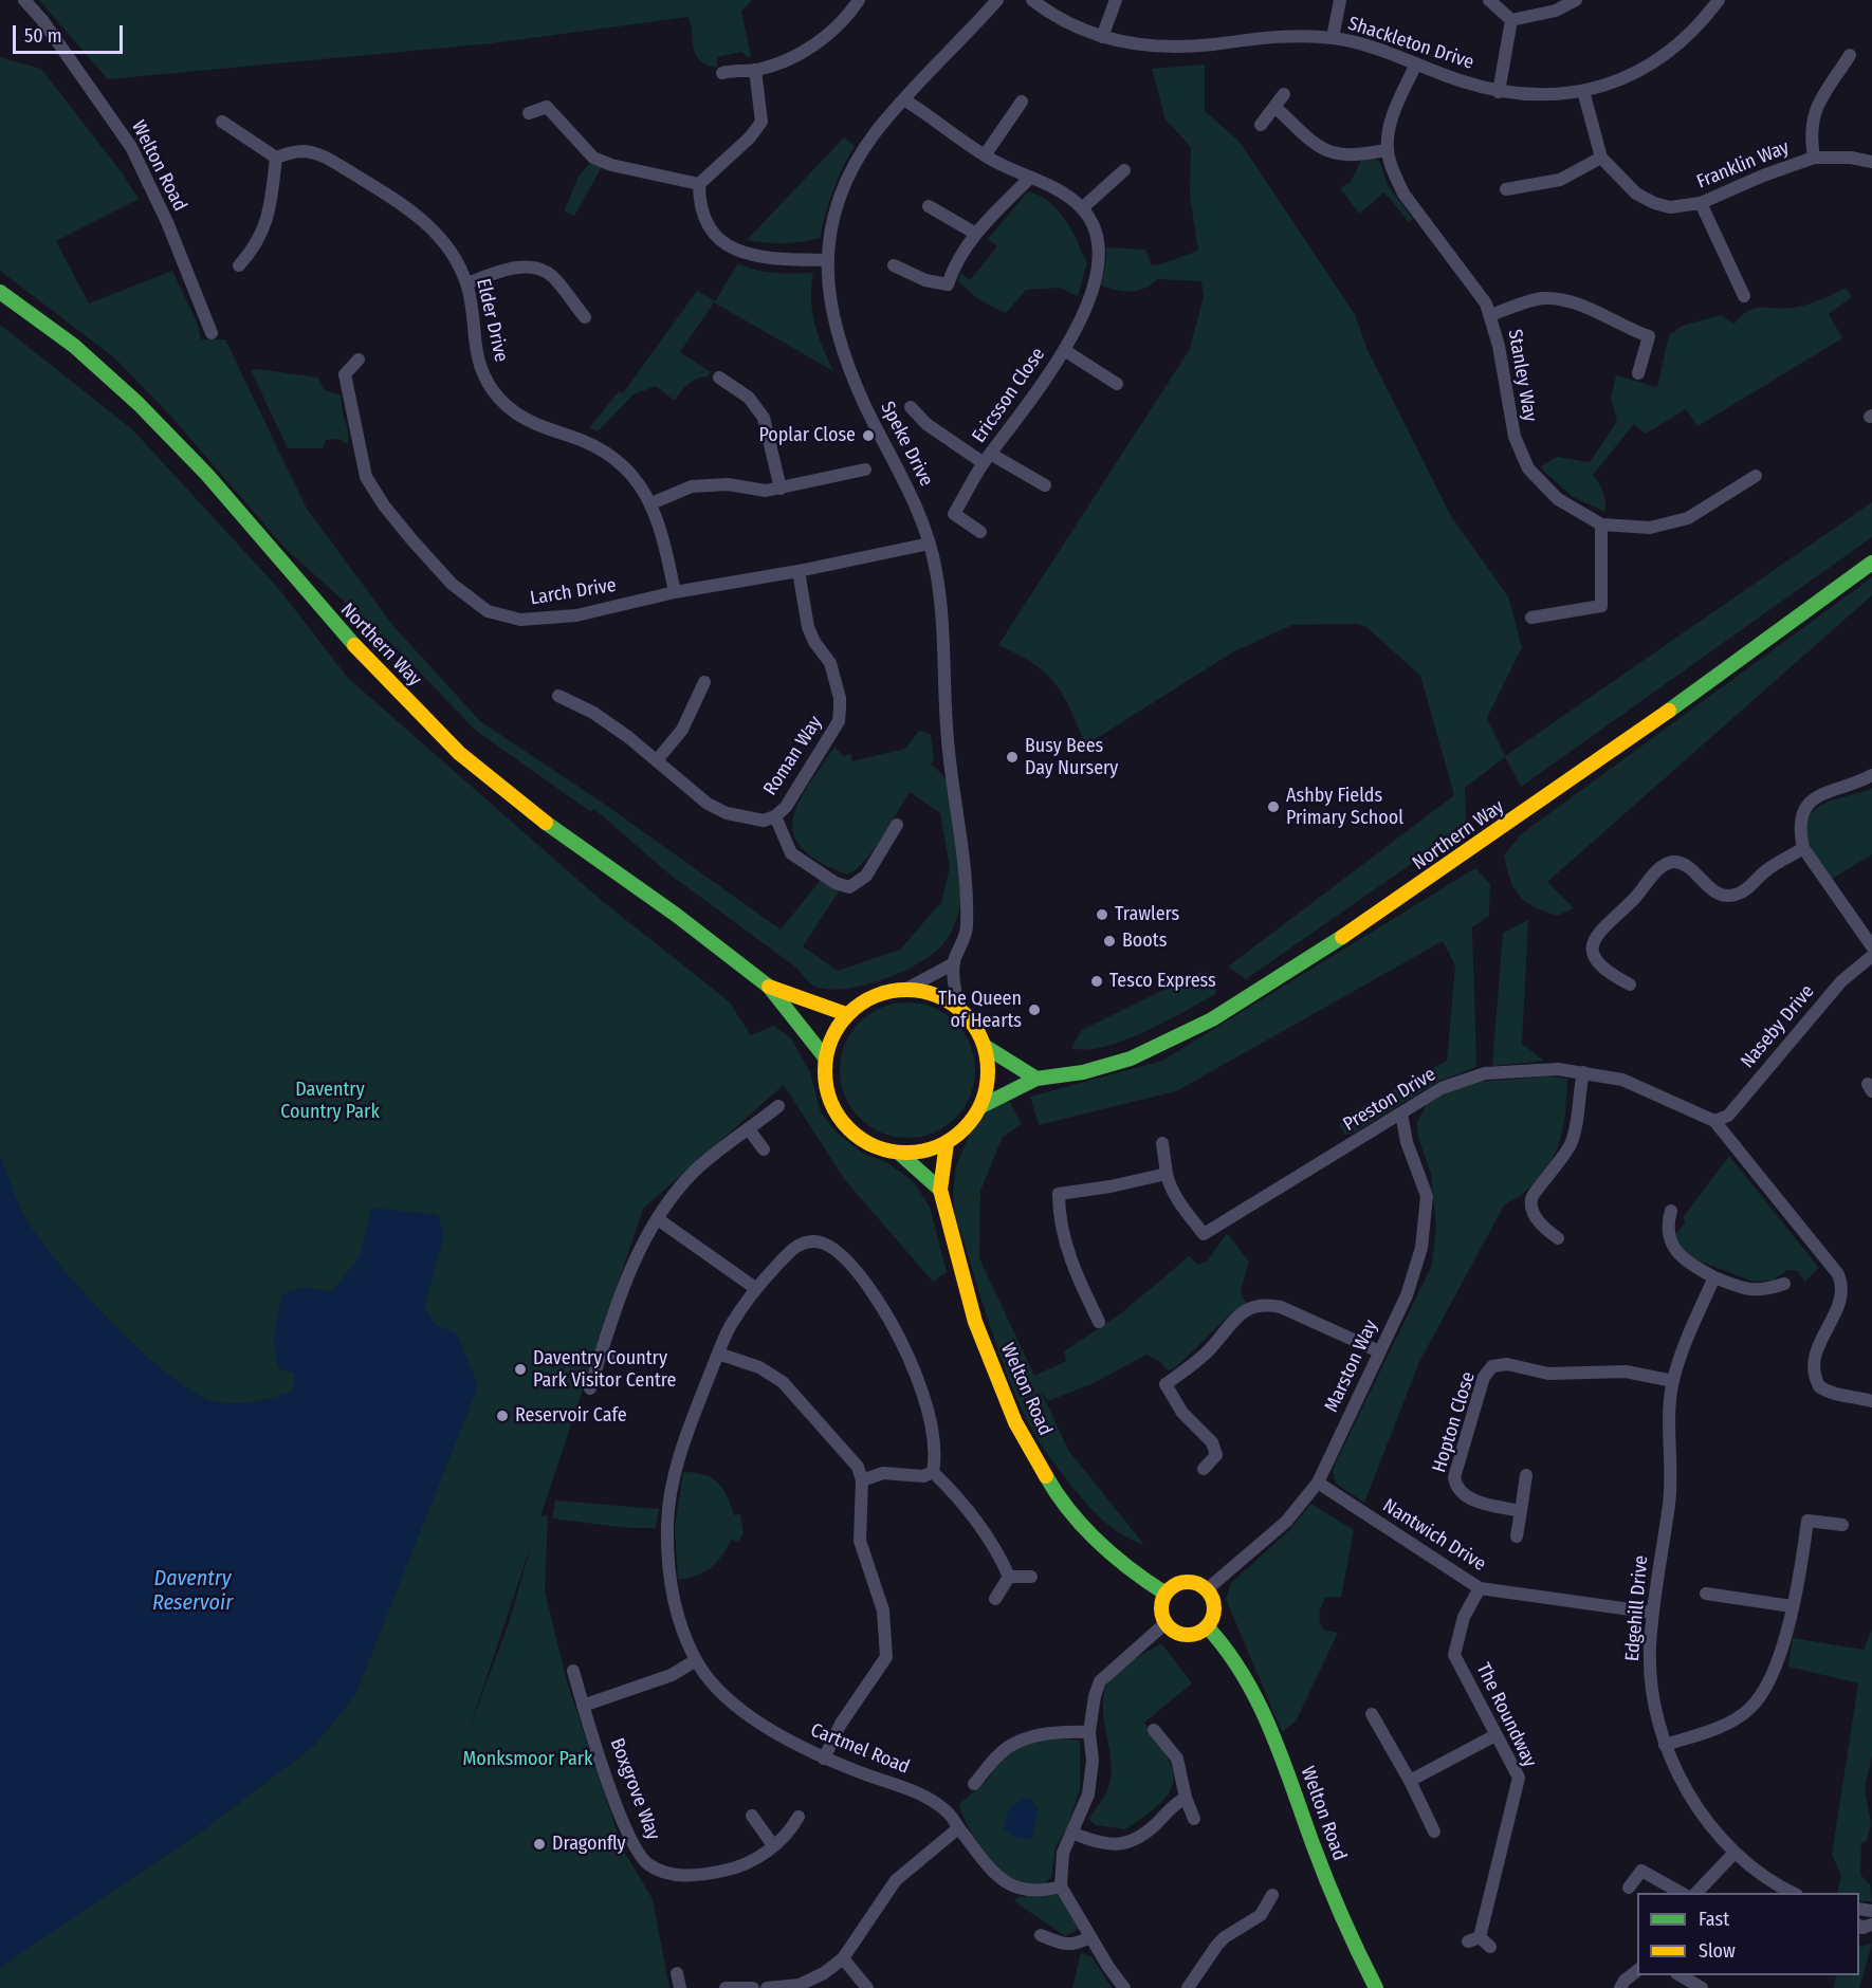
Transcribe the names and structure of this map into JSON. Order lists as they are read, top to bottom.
{
  "streets": {
    "main road": ["Welton Road", "Northern Way"],
    "street": [
      "Shackleton Drive",
      "Franklin Way",
      "Elder Drive",
      "Stanley Way",
      "Ericsson Close",
      "Speke Drive",
      "Larch Drive",
      "Roman Way",
      "Naseby Drive",
      "Preston Drive",
      "Marston Way",
      "Hopton Close",
      "Nantwich Drive",
      "Edgehill Drive",
      "The Roundway",
      "Cartmel Road",
      "Boxgrove Way"
    ]
  },
  "crossings": [
    ["Shackleton Drive", "Franklin Way"],
    ["Shackleton Drive", "Stanley Way"],
    ["Welton Road", "Speke Drive"],
    ["Welton Road", "Northern Way"],
    ["Welton Road", "Marston Way"],
    ["Elder Drive", "Larch Drive"],
    ["Ericsson Close", "Speke Drive"],
    ["Speke Drive", "Larch Drive"],
    ["Speke Drive", "Northern Way"],
    ["Larch Drive", "Roman Way"],
    ["Naseby Drive", "Preston Drive"],
    ["Preston Drive", "Marston Way"],
    ["Marston Way", "Nantwich Drive"],
    ["Hopton Close", "Edgehill Drive"],
    ["Nantwich Drive", "Edgehill Drive"],
    ["Nantwich Drive", "The Roundway"]
  ],
  "water": ["Daventry Reservoir"],
  "parks": ["Daventry Country Park", "Monksmoor Park"],
  "places": [
    "Poplar Close",
    "Busy Bees Day Nursery",
    "Ashby Fields Primary School",
    "Trawlers",
    "Boots",
    "Tesco Express",
    "The Queen of Hearts",
    "Daventry Country Park Visitor Centre",
    "Reservoir Cafe",
    "Dragonfly"
  ],
  "legend": ["Fast", "Slow"],
  "scale_bar": "50 m"
}
